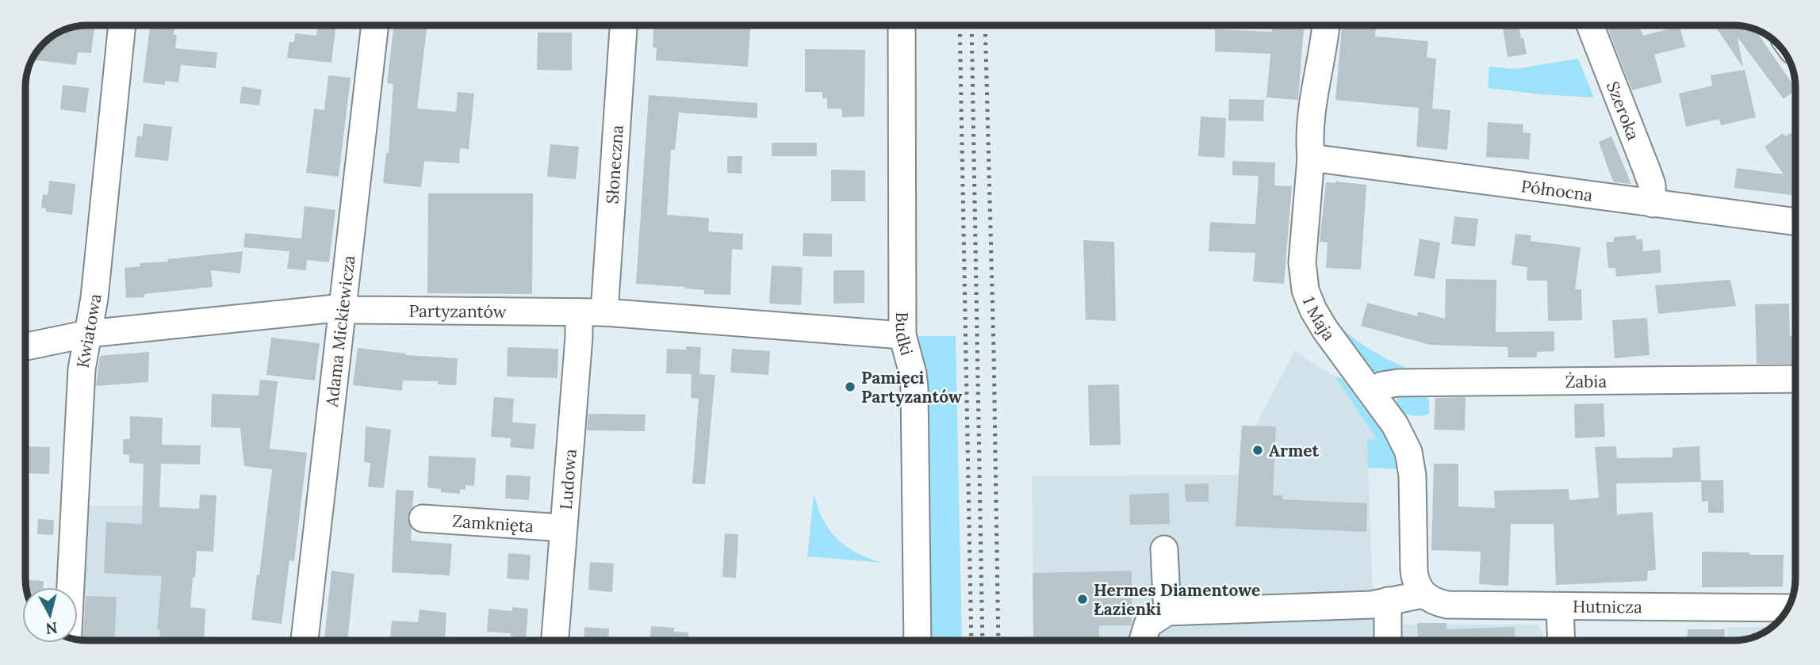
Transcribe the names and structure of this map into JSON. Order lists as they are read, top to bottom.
{
  "streets": {
    "street": [
      "Szeroka",
      "Słoneczna",
      "Północna",
      "Partyzantów",
      "1 Maja",
      "Kwiatowa",
      "Adama Mickiewicza",
      "Budki",
      "Żabia",
      "Ludowa",
      "Zamknięta",
      "Hutnicza"
    ]
  },
  "crossings": [
    ["Szeroka", "Północna"],
    ["Słoneczna", "Partyzantów"],
    ["Północna", "1 Maja"],
    ["Partyzantów", "Kwiatowa"],
    ["Partyzantów", "Adama Mickiewicza"],
    ["Partyzantów", "Budki"],
    ["Partyzantów", "Ludowa"],
    ["1 Maja", "Żabia"],
    ["1 Maja", "Hutnicza"],
    ["Ludowa", "Zamknięta"]
  ],
  "places": ["Pamięci Partyzantów", "Armet", "Hermes Diamentowe Łazienki"],
  "north": "bottom"
}
